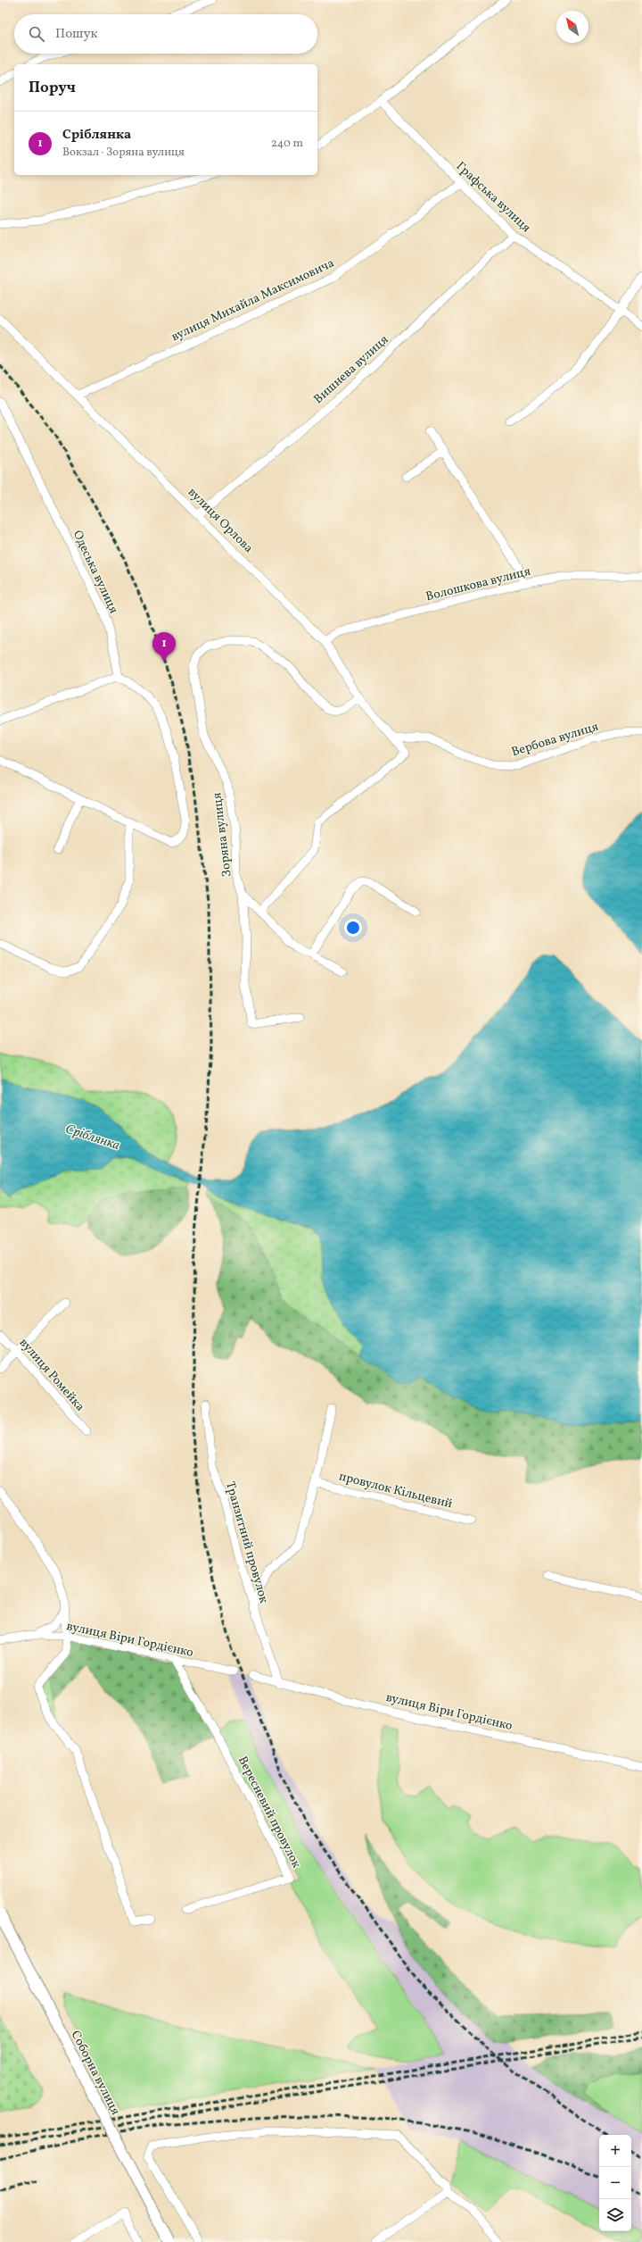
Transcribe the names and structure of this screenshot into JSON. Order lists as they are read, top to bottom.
{
  "streets": {
    "main road": ["Соборна вулиця"],
    "street": [
      "Графська вулиця",
      "вулиця Михайла Максимовича",
      "Вишнева вулиця",
      "вулиця Орлова",
      "Одеська вулиця",
      "Волошкова вулиця",
      "Вербова вулиця",
      "Зоряна вулиця",
      "вулиця Ромейка",
      "провулок Кільцевий",
      "Транзитний провулок",
      "вулиця Віри Гордієнко",
      "Вересневий провулок"
    ]
  },
  "crossings": [
    ["Графська вулиця", "вулиця Михайла Максимовича"],
    ["Графська вулиця", "Вишнева вулиця"],
    ["вулиця Михайла Максимовича", "вулиця Орлова"],
    ["Вишнева вулиця", "вулиця Орлова"],
    ["вулиця Орлова", "Волошкова вулиця"],
    ["вулиця Орлова", "Вербова вулиця"],
    ["вулиця Орлова", "Зоряна вулиця"],
    ["Транзитний провулок", "вулиця Віри Гордієнко"],
    ["вулиця Віри Гордієнко", "Вересневий провулок"]
  ],
  "water": ["Сріблянка"],
  "north": "top left",
  "page": {
    "search": "Пошук",
    "heading": "Поруч",
    "list": [
      {
        "mark": "1",
        "name": "Сріблянка",
        "note": "Вокзал · Зоряна вулиця",
        "value": "240 m"
      }
    ],
    "pins": "1",
    "map_buttons": ["+", "−"]
  }
}
